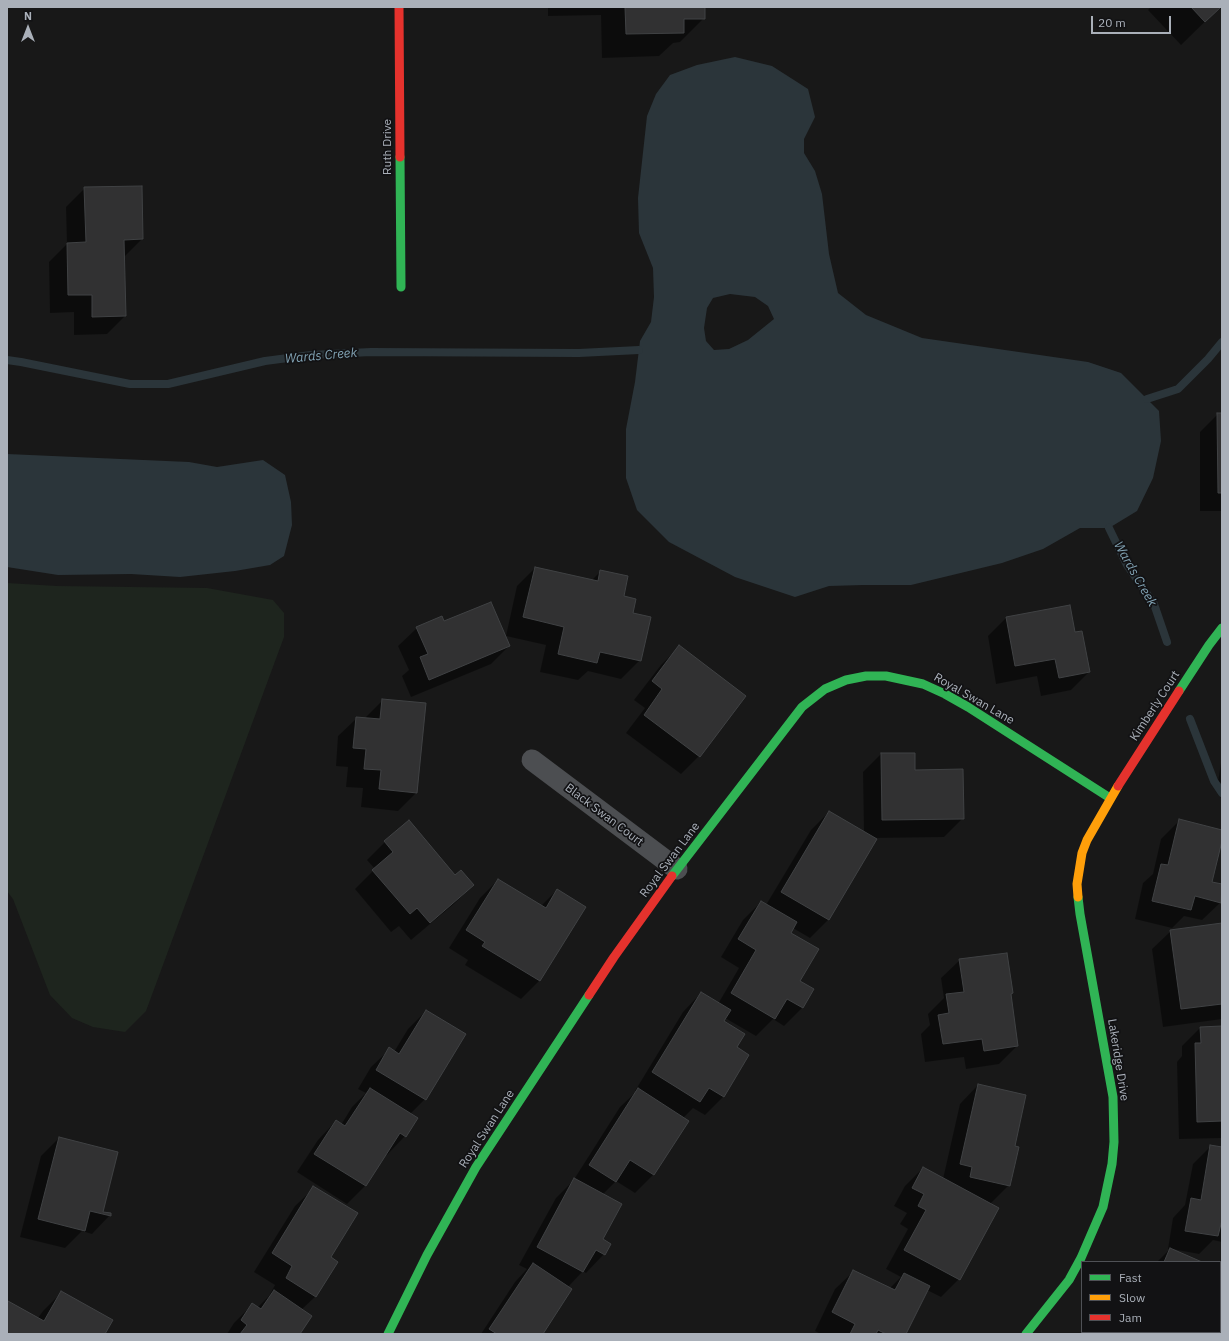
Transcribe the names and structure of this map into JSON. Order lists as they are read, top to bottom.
{
  "streets": {
    "street": [
      "Ruth Drive",
      "Royal Swan Lane",
      "Kimberly Court",
      "Black Swan Court",
      "Lakeridge Drive"
    ]
  },
  "crossings": [
    ["Royal Swan Lane", "Kimberly Court"],
    ["Royal Swan Lane", "Black Swan Court"],
    ["Royal Swan Lane", "Lakeridge Drive"],
    ["Kimberly Court", "Lakeridge Drive"]
  ],
  "water": ["Wards Creek"],
  "legend": ["Fast", "Slow", "Jam"],
  "scale_bar": "20 m",
  "north": "top"
}
